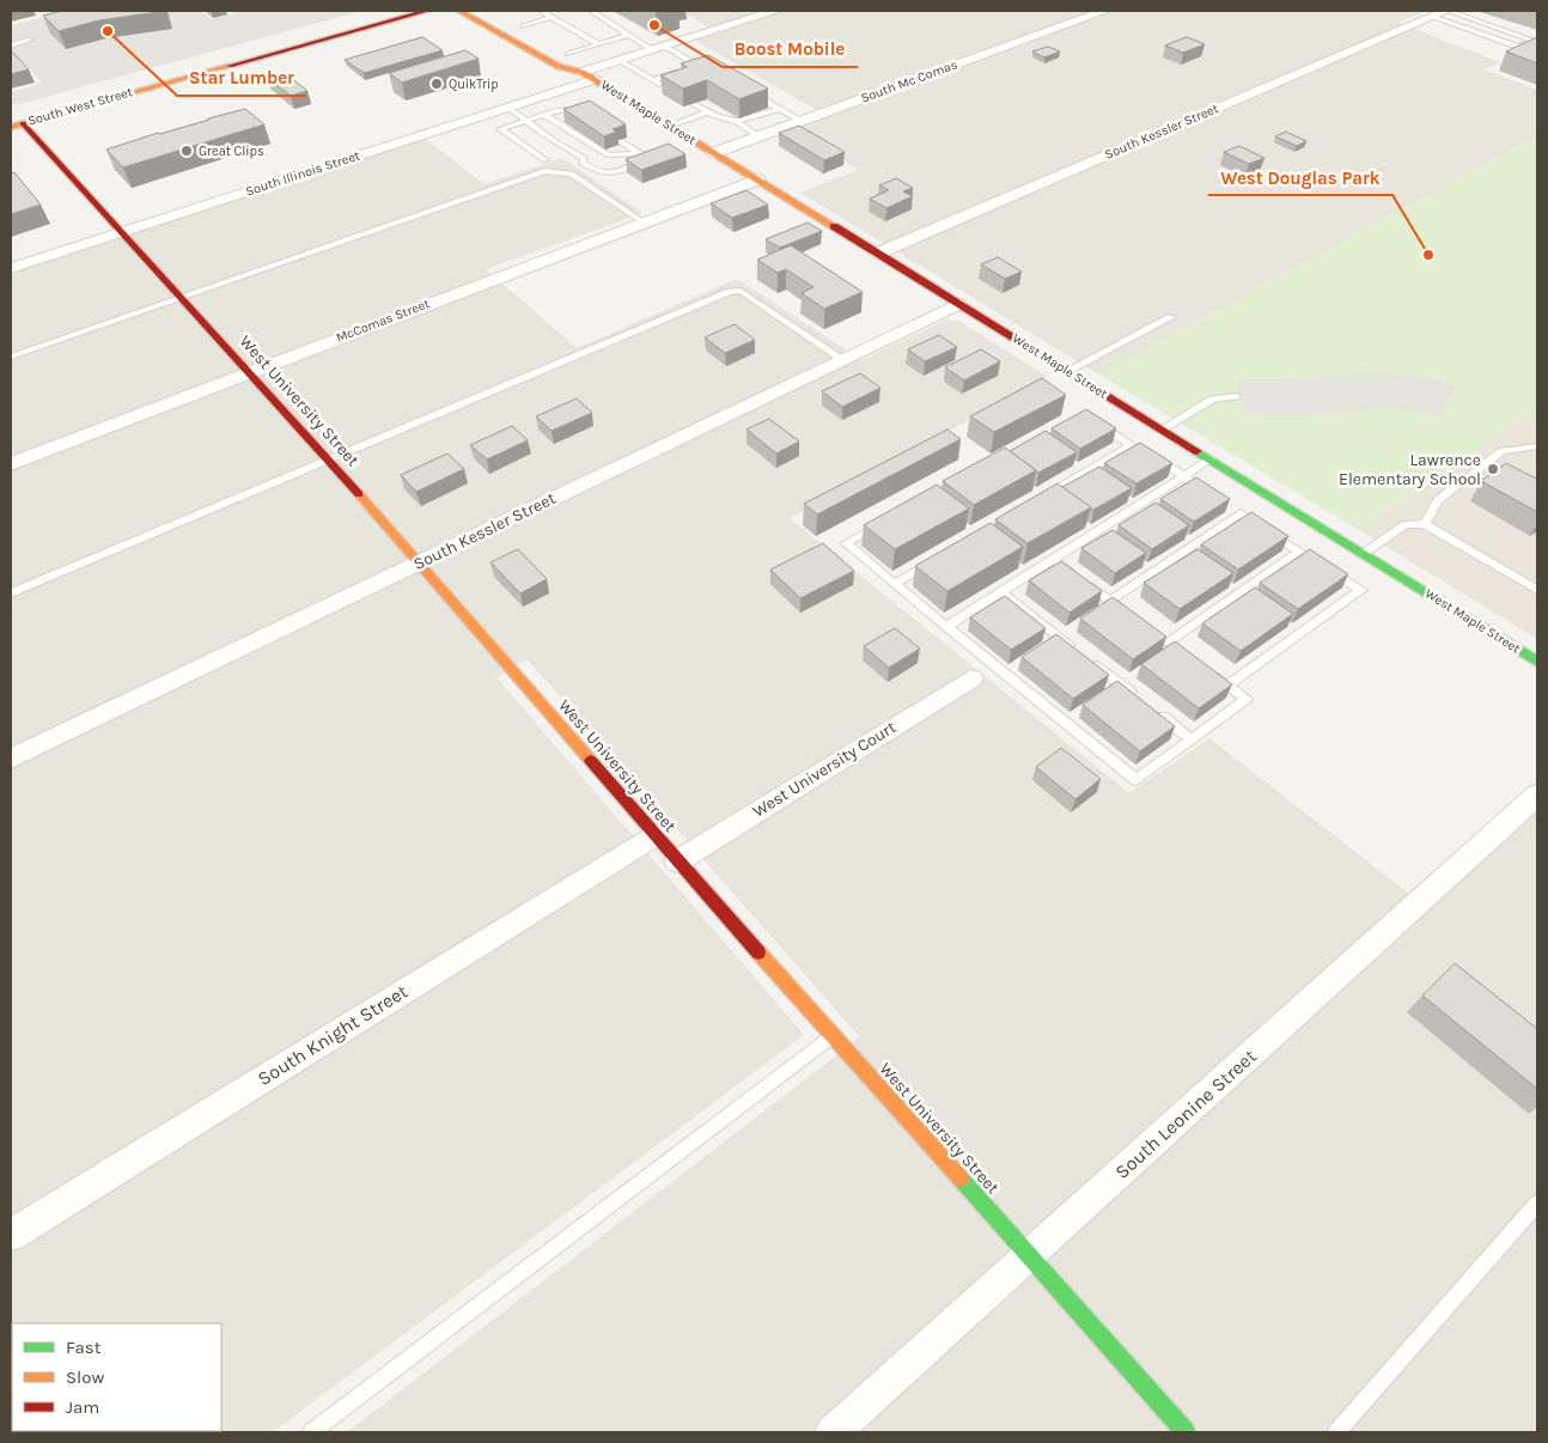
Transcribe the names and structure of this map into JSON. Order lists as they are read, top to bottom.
{
  "streets": {
    "street": [
      "South Mc Comas",
      "South West Street",
      "West Maple Street",
      "South Kessler Street",
      "South Illinois Street",
      "McComas Street",
      "West University Street",
      "West University Court",
      "South Knight Street",
      "South Leonine Street"
    ]
  },
  "crossings": [
    ["South Mc Comas", "West Maple Street"],
    ["South West Street", "West University Street"],
    ["West Maple Street", "South Kessler Street"],
    ["West Maple Street", "South Illinois Street"],
    ["West Maple Street", "McComas Street"],
    ["South Kessler Street", "West University Street"],
    ["South Illinois Street", "West University Street"],
    ["McComas Street", "West University Street"],
    ["West University Street", "West University Court"],
    ["West University Street", "South Knight Street"],
    ["West University Street", "South Leonine Street"]
  ],
  "places": [
    "Boost Mobile",
    "Star Lumber",
    "QuikTrip",
    "Great Clips",
    "West Douglas Park",
    "Lawrence Elementary School"
  ],
  "legend": ["Fast", "Slow", "Jam"]
}
